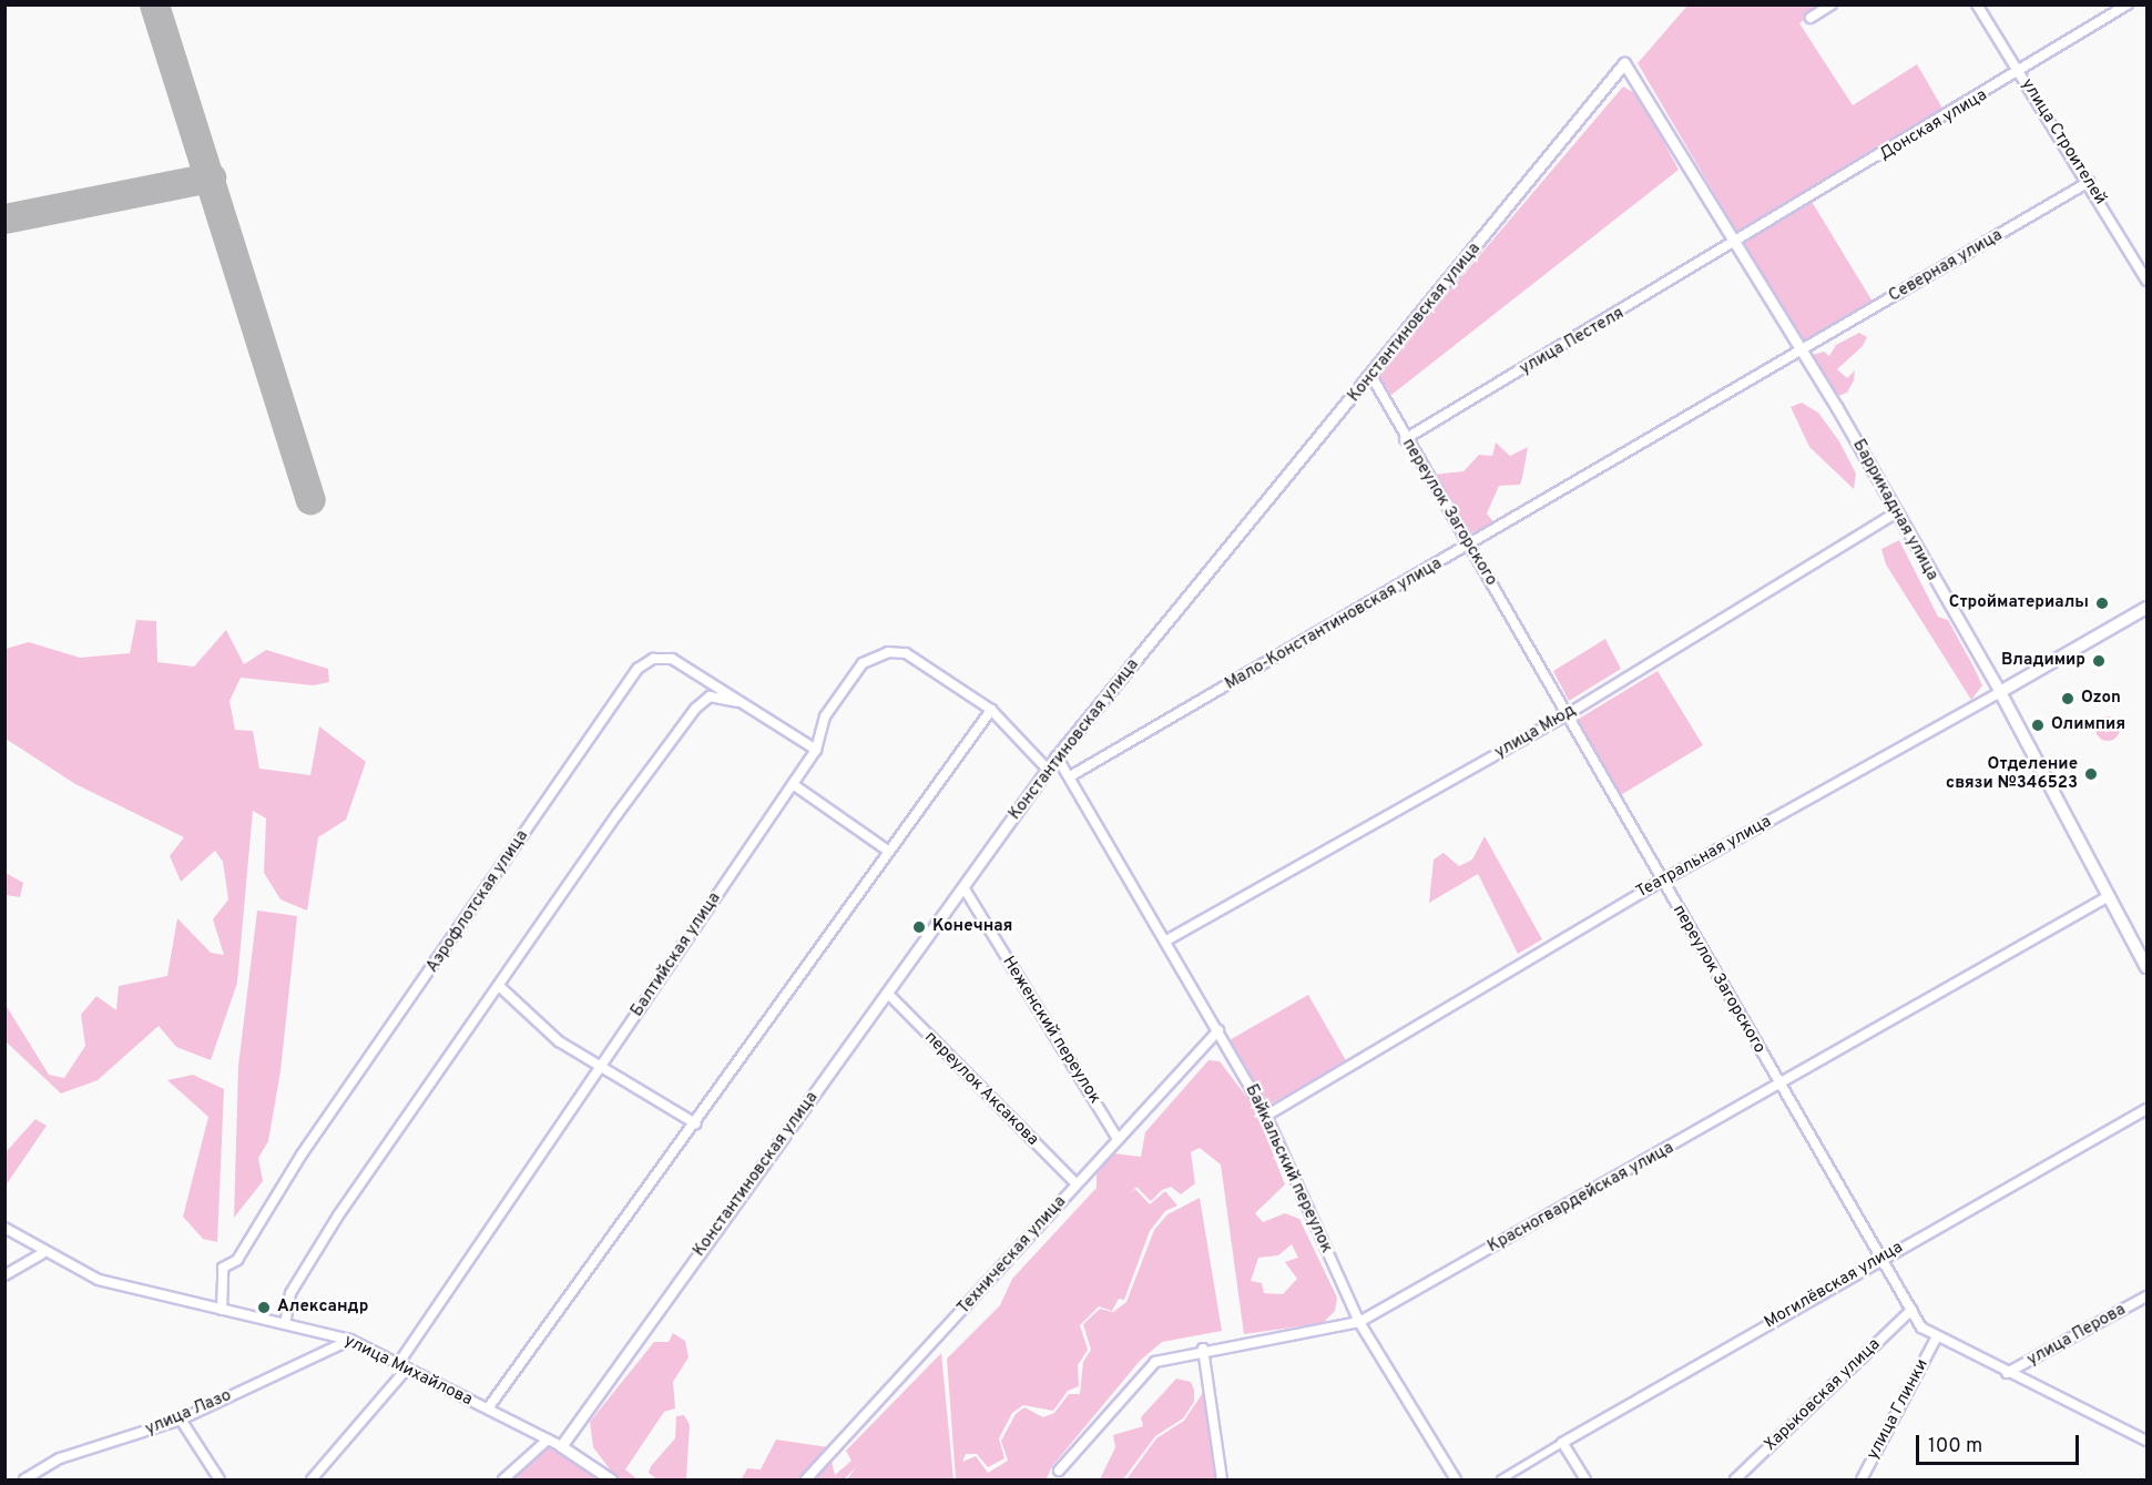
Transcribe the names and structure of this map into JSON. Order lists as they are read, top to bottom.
{
  "streets": {
    "main road": ["Баррикадная улица", "Театральная улица"],
    "street": [
      "Донская улица",
      "улица Строителей",
      "Северная улица",
      "Константиновская улица",
      "улица Пестеля",
      "переулок Загорского",
      "Мало-Константиновская улица",
      "улица Мюд",
      "Аэрофлотская улица",
      "Балтийская улица",
      "Неженский переулок",
      "переулок Аксакова",
      "Байкальский переулок",
      "Красногвардейская улица",
      "Техническая улица",
      "Могилёвская улица",
      "улица Перова",
      "улица Михайлова",
      "Харьковская улица",
      "улица Глинки",
      "улица Лазо"
    ]
  },
  "crossings": [
    ["Донская улица", "улица Строителей"],
    ["Донская улица", "улица Пестеля"],
    ["Донская улица", "Баррикадная улица"],
    ["улица Строителей", "Северная улица"],
    ["Северная улица", "Баррикадная улица"],
    ["Северная улица", "Мало-Константиновская улица"],
    ["Константиновская улица", "Баррикадная улица"],
    ["Константиновская улица", "переулок Загорского"],
    ["Константиновская улица", "Балтийская улица"],
    ["Константиновская улица", "Неженский переулок"],
    ["Константиновская улица", "переулок Аксакова"],
    ["Константиновская улица", "Байкальский переулок"],
    ["Константиновская улица", "улица Михайлова"],
    ["улица Пестеля", "Баррикадная улица"],
    ["улица Пестеля", "переулок Загорского"],
    ["Баррикадная улица", "Мало-Константиновская улица"],
    ["Баррикадная улица", "улица Мюд"],
    ["Баррикадная улица", "Театральная улица"],
    ["Баррикадная улица", "Красногвардейская улица"],
    ["переулок Загорского", "Мало-Константиновская улица"],
    ["переулок Загорского", "улица Мюд"],
    ["переулок Загорского", "Театральная улица"],
    ["переулок Загорского", "Красногвардейская улица"],
    ["переулок Загорского", "Могилёвская улица"],
    ["переулок Загорского", "улица Перова"],
    ["переулок Загорского", "Харьковская улица"],
    ["переулок Загорского", "улица Глинки"],
    ["Мало-Константиновская улица", "Байкальский переулок"],
    ["улица Мюд", "Байкальский переулок"],
    ["Театральная улица", "Байкальский переулок"],
    ["Аэрофлотская улица", "Балтийская улица"],
    ["Аэрофлотская улица", "улица Михайлова"],
    ["Балтийская улица", "улица Михайлова"],
    ["Неженский переулок", "Техническая улица"],
    ["переулок Аксакова", "Техническая улица"],
    ["Байкальский переулок", "Красногвардейская улица"],
    ["Байкальский переулок", "Техническая улица"],
    ["улица Михайлова", "улица Лазо"]
  ],
  "places": [
    "Стройматериалы",
    "Владимир",
    "Ozon",
    "Олимпия",
    "Отделение связи №346523",
    "Конечная",
    "Александр"
  ],
  "scale_bar": "100 m"
}
